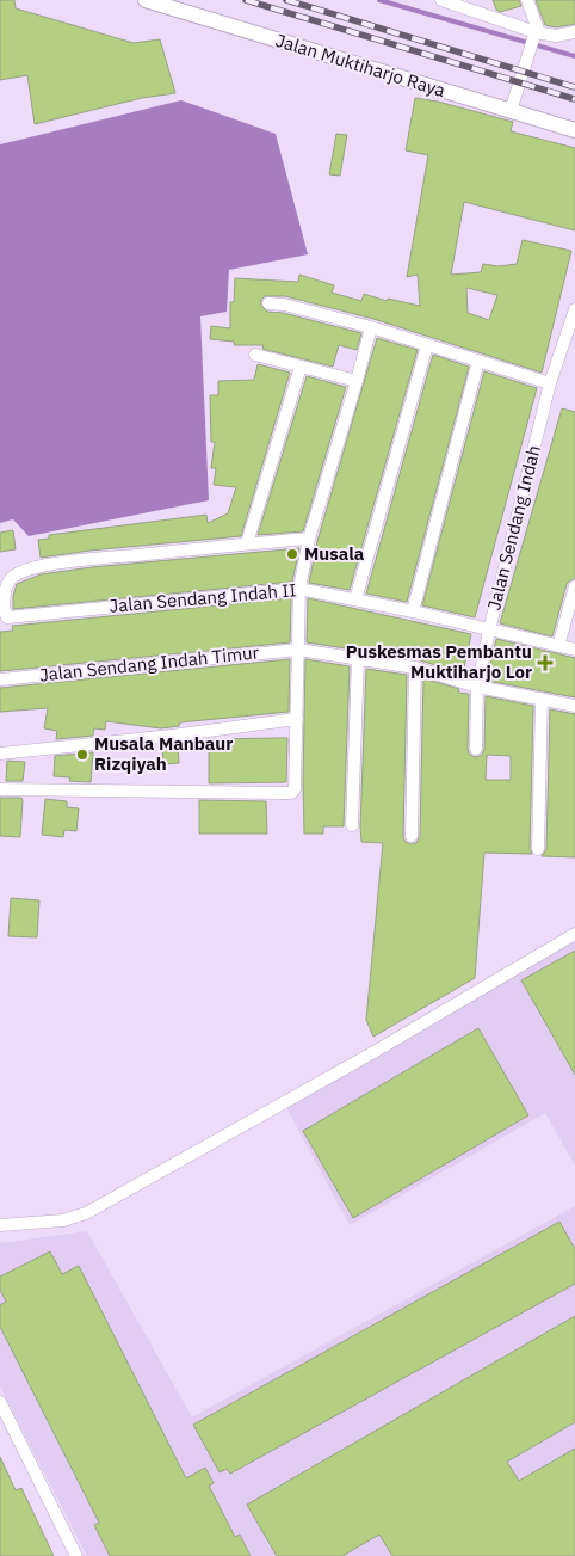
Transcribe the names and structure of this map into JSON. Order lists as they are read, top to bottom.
{
  "streets": {
    "street": [
      "Jalan Muktiharjo Raya",
      "Jalan Sendang Indah",
      "Jalan Sendang Indah II",
      "Jalan Sendang Indah Timur"
    ]
  },
  "crossings": [
    ["Jalan Sendang Indah", "Jalan Sendang Indah II"],
    ["Jalan Sendang Indah", "Jalan Sendang Indah Timur"]
  ],
  "places": {
    "other": ["Musala", "Musala Manbaur Rizqiyah"],
    "health": ["Puskesmas Pembantu Muktiharjo Lor"]
  }
}
